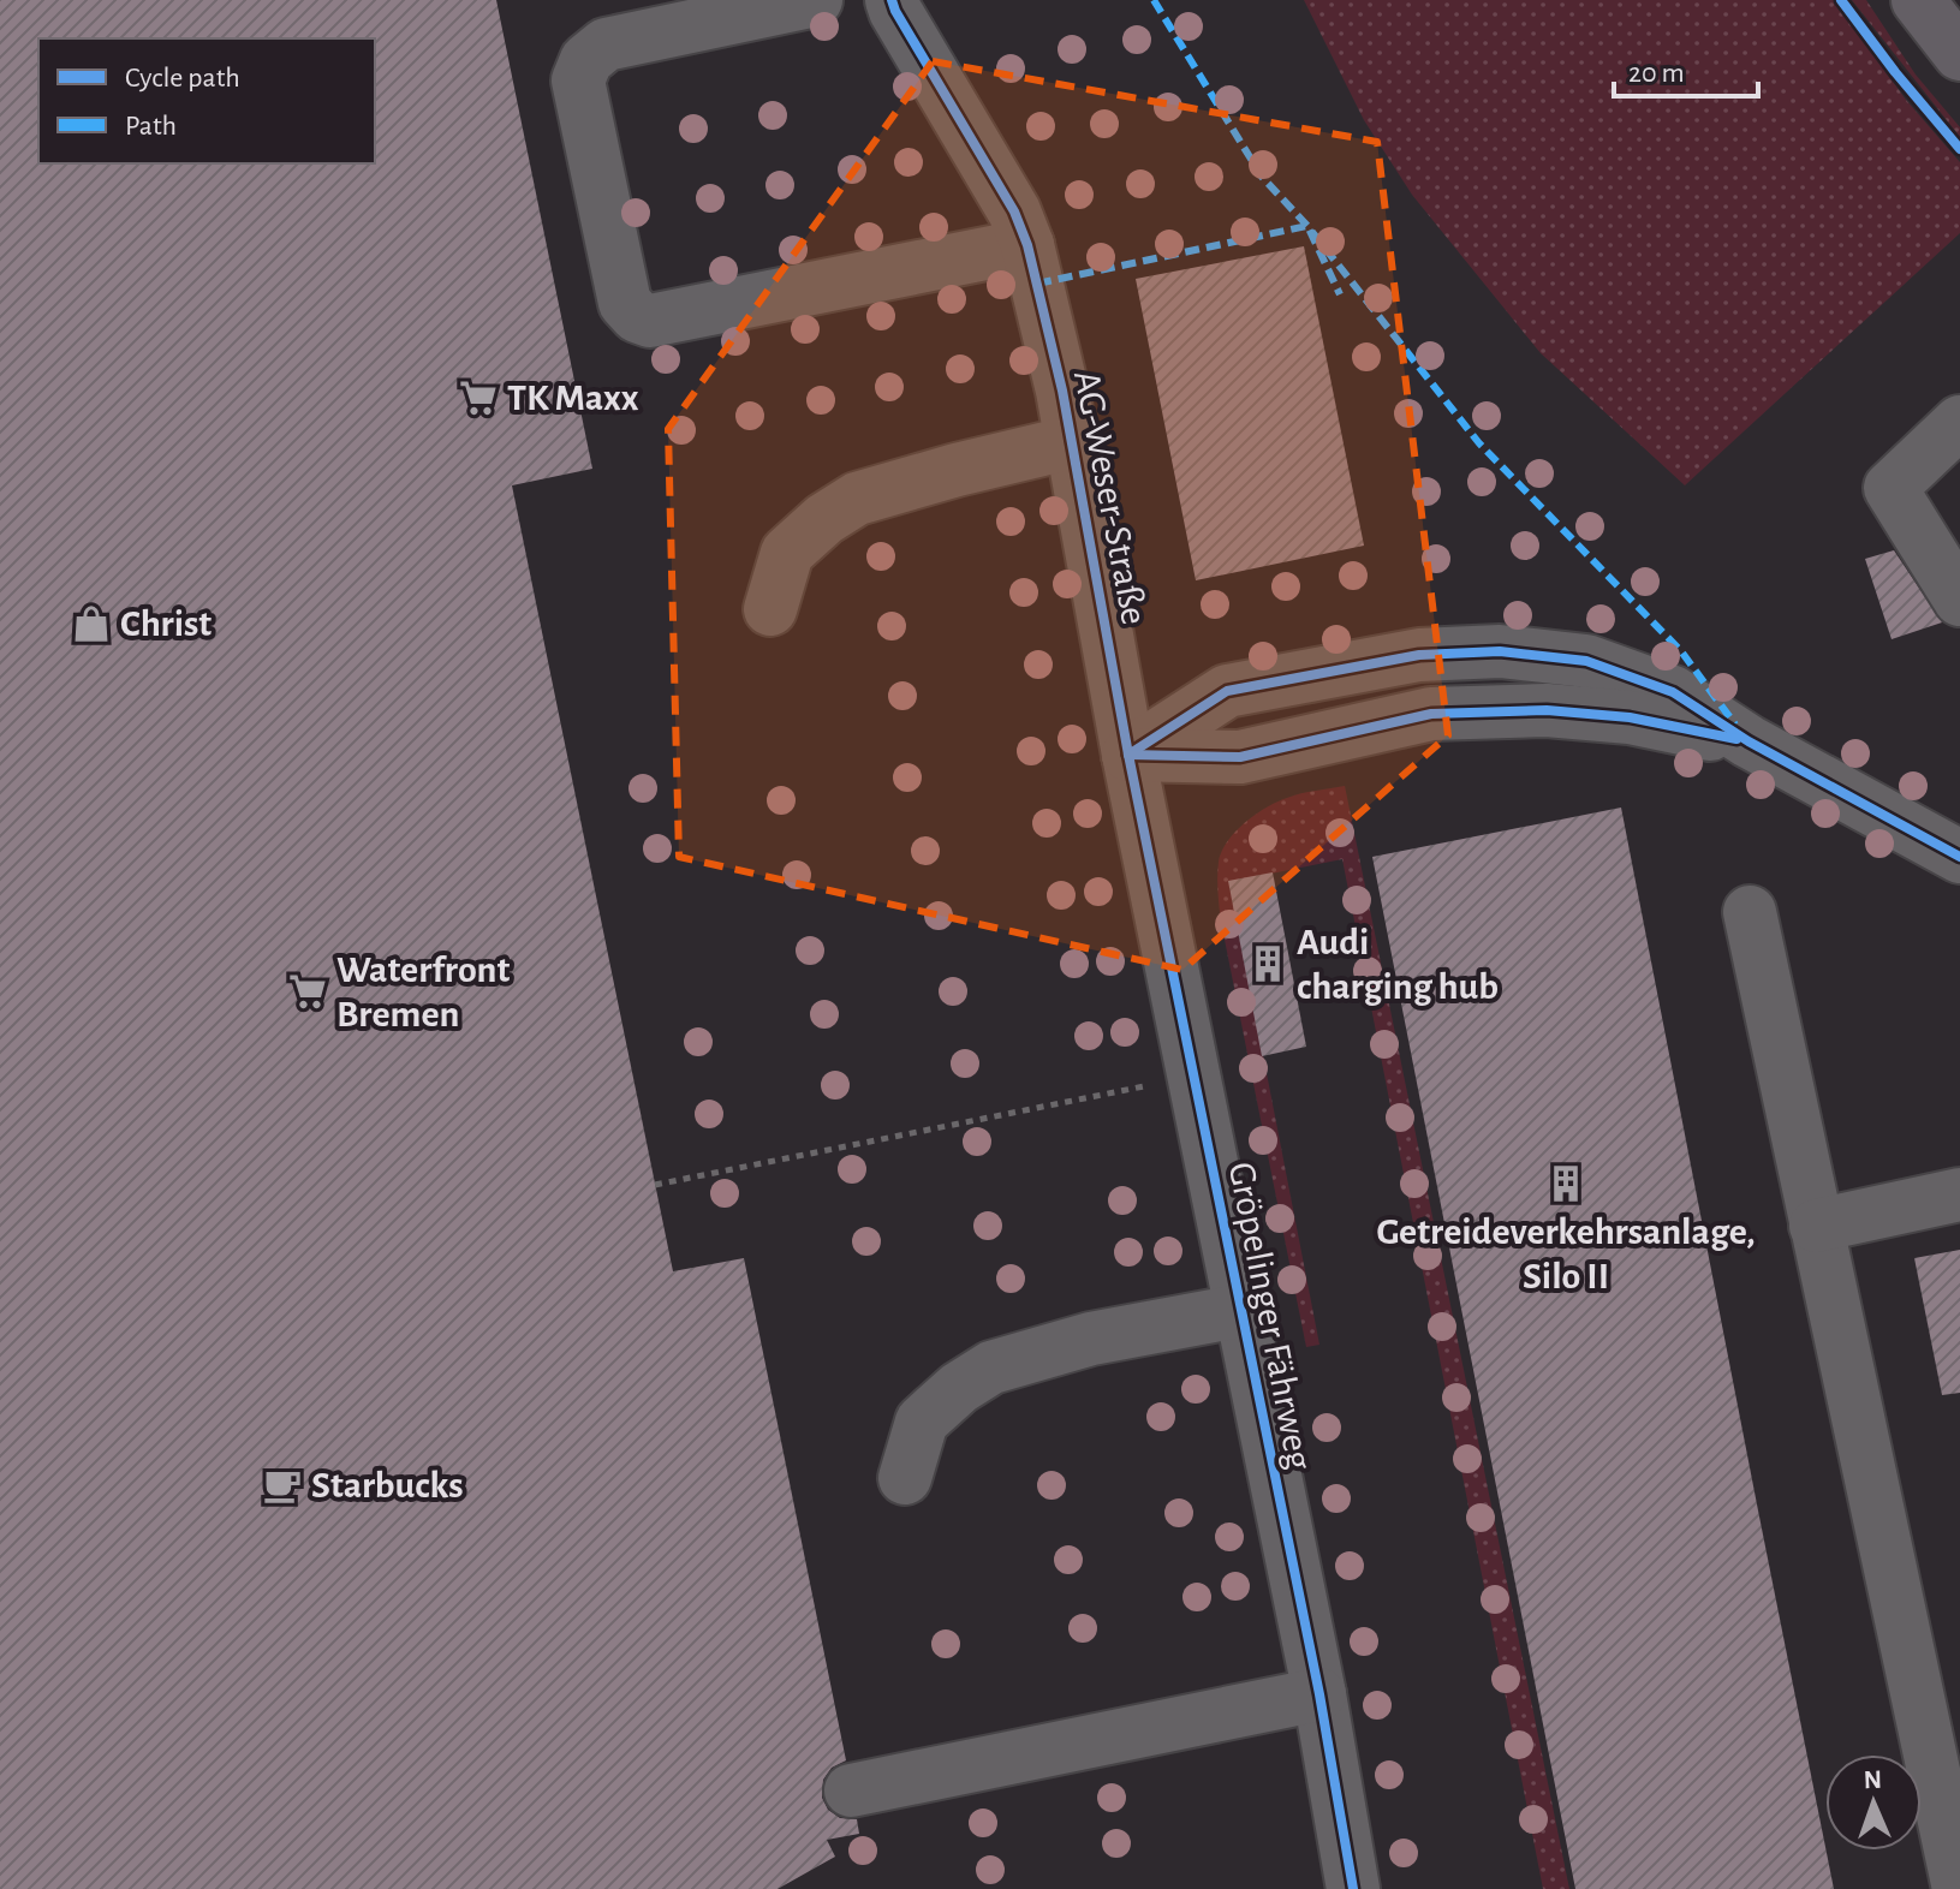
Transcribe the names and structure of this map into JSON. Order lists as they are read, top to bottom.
{
  "streets": {
    "street": ["AG-Weser-Straße", "Gröpelinger Fährweg"]
  },
  "crossings": [
    ["AG-Weser-Straße", "Gröpelinger Fährweg"]
  ],
  "places": {
    "supermarket": ["TK Maxx", "Waterfront Bremen"],
    "shop": ["Christ"],
    "building": ["Audi charging hub", "Getreideverkehrsanlage, Silo II"],
    "cafe": ["Starbucks"]
  },
  "legend": ["Cycle path", "Path"],
  "scale_bar": "20 m",
  "north": "top"
}
